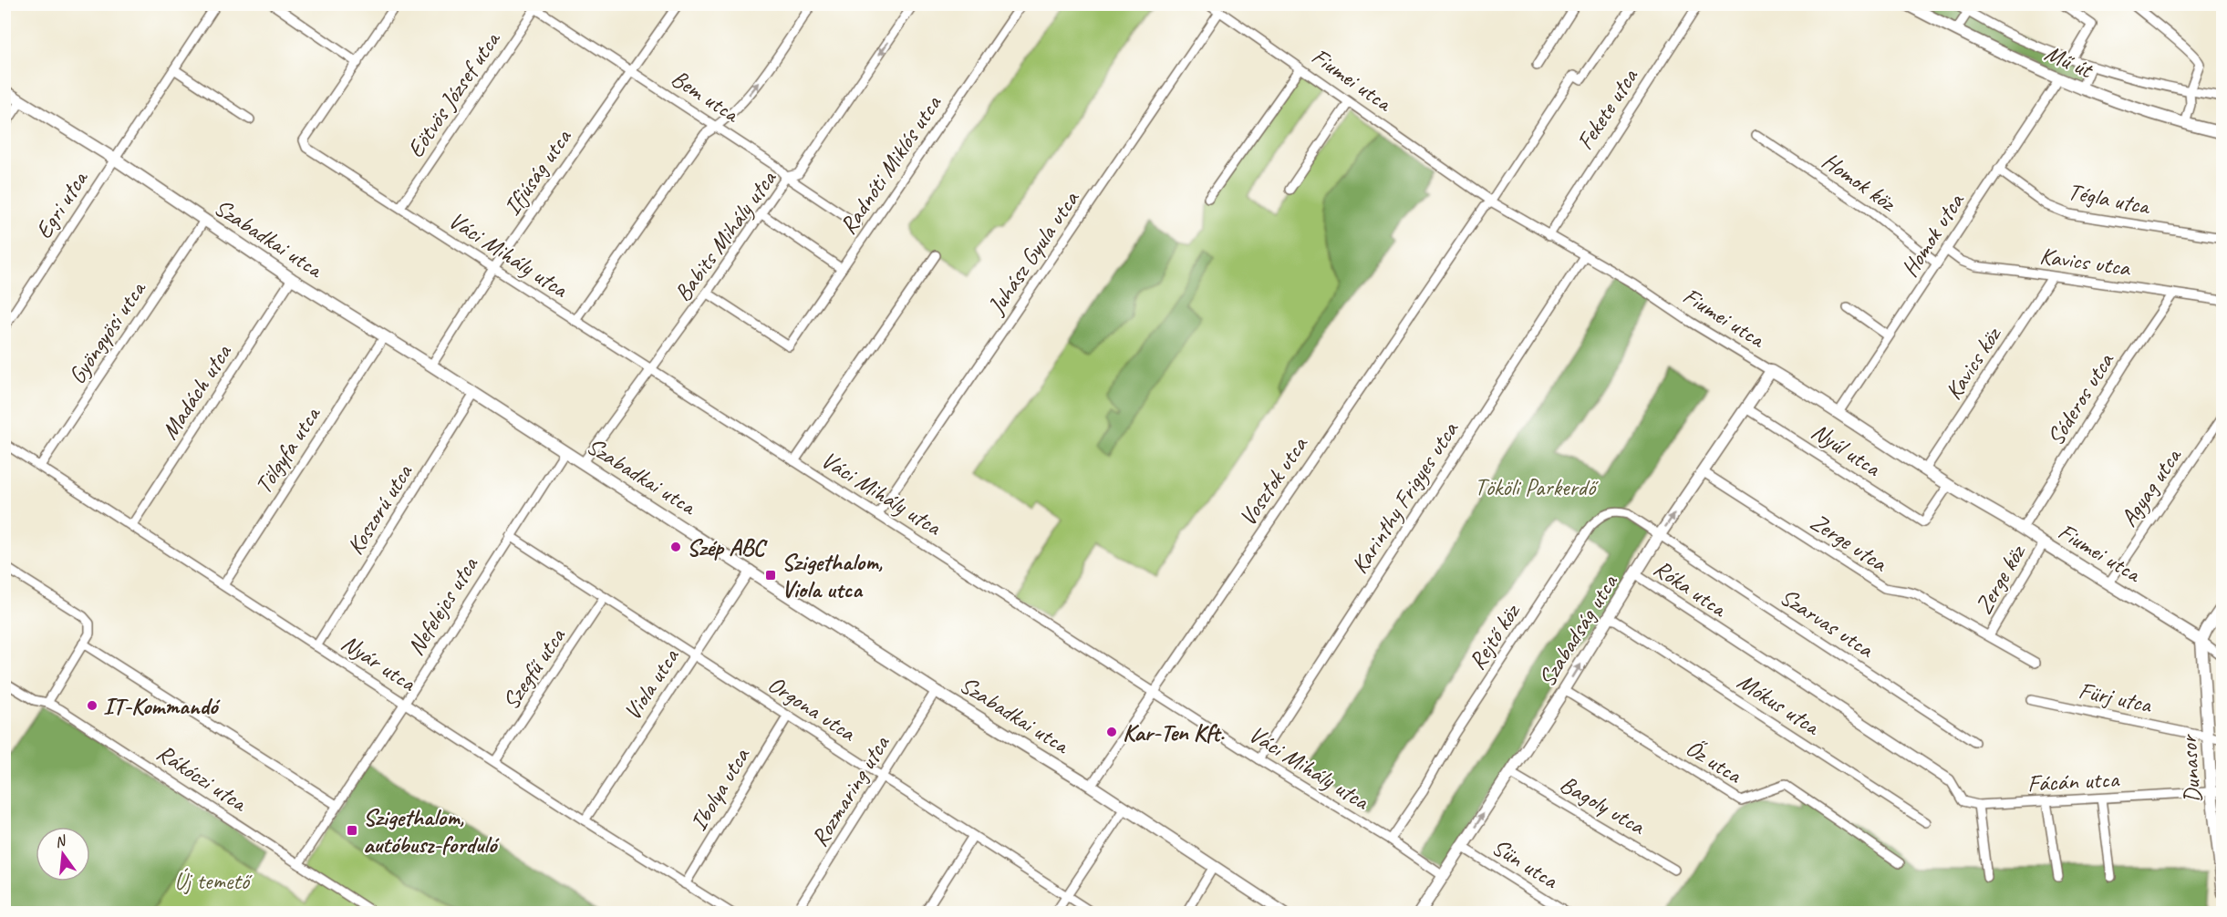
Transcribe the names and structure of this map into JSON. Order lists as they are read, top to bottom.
{
  "streets": {
    "street": [
      "Mű út",
      "Fiumei utca",
      "Eötvös József utca",
      "Bem utca",
      "Fekete utca",
      "Radnóti Miklós utca",
      "Ifjúság utca",
      "Homok köz",
      "Tégla utca",
      "Egri utca",
      "Homok utca",
      "Babits Mihály utca",
      "Szabadkai utca",
      "Juhász Gyula utca",
      "Váci Mihály utca",
      "Kavics utca",
      "Gyöngyösi utca",
      "Kavics köz",
      "Madách utca",
      "Sóderos utca",
      "Nyúl utca",
      "Tölgyfa utca",
      "Vosztok utca",
      "Agyag utca",
      "Karinthy Frigyes utca",
      "Koszorú utca",
      "Zerge utca",
      "Zerge köz",
      "Róka utca",
      "Nefelejcs utca",
      "Szarvas utca",
      "Szabadság utca",
      "Rejtő köz",
      "Nyár utca",
      "Szegfű utca",
      "Viola utca",
      "Fürj utca",
      "Mókus utca",
      "Orgona utca",
      "Őz utca",
      "Dunasor",
      "Rákóczi utca",
      "Fácán utca",
      "Ibolya utca",
      "Rozmaring utca",
      "Bagoly utca",
      "Sün utca"
    ]
  },
  "crossings": [
    ["Mű út", "Homok utca"],
    ["Fiumei utca", "Fekete utca"],
    ["Fiumei utca", "Homok utca"],
    ["Fiumei utca", "Juhász Gyula utca"],
    ["Fiumei utca", "Kavics köz"],
    ["Fiumei utca", "Sóderos utca"],
    ["Fiumei utca", "Nyúl utca"],
    ["Fiumei utca", "Vosztok utca"],
    ["Fiumei utca", "Agyag utca"],
    ["Fiumei utca", "Karinthy Frigyes utca"],
    ["Fiumei utca", "Zerge köz"],
    ["Fiumei utca", "Szabadság utca"],
    ["Fiumei utca", "Dunasor"],
    ["Eötvös József utca", "Bem utca"],
    ["Eötvös József utca", "Váci Mihály utca"],
    ["Bem utca", "Ifjúság utca"],
    ["Bem utca", "Babits Mihály utca"],
    ["Radnóti Miklós utca", "Babits Mihály utca"],
    ["Ifjúság utca", "Szabadkai utca"],
    ["Ifjúság utca", "Váci Mihály utca"],
    ["Homok köz", "Homok utca"],
    ["Tégla utca", "Homok utca"],
    ["Egri utca", "Szabadkai utca"],
    ["Homok utca", "Kavics utca"],
    ["Babits Mihály utca", "Szabadkai utca"],
    ["Babits Mihály utca", "Váci Mihály utca"],
    ["Szabadkai utca", "Gyöngyösi utca"],
    ["Szabadkai utca", "Madách utca"],
    ["Szabadkai utca", "Tölgyfa utca"],
    ["Szabadkai utca", "Vosztok utca"],
    ["Szabadkai utca", "Koszorú utca"],
    ["Szabadkai utca", "Nefelejcs utca"],
    ["Szabadkai utca", "Viola utca"],
    ["Szabadkai utca", "Rozmaring utca"],
    ["Juhász Gyula utca", "Váci Mihály utca"],
    ["Váci Mihály utca", "Vosztok utca"],
    ["Váci Mihály utca", "Karinthy Frigyes utca"],
    ["Váci Mihály utca", "Szabadság utca"],
    ["Váci Mihály utca", "Rejtő köz"],
    ["Kavics utca", "Kavics köz"],
    ["Kavics utca", "Sóderos utca"],
    ["Gyöngyösi utca", "Nyár utca"],
    ["Madách utca", "Nyár utca"],
    ["Nyúl utca", "Szabadság utca"],
    ["Tölgyfa utca", "Nyár utca"],
    ["Koszorú utca", "Nyár utca"],
    ["Zerge utca", "Zerge köz"],
    ["Zerge utca", "Szabadság utca"],
    ["Róka utca", "Szabadság utca"],
    ["Róka utca", "Fácán utca"],
    ["Nefelejcs utca", "Nyár utca"],
    ["Nefelejcs utca", "Orgona utca"],
    ["Nefelejcs utca", "Rákóczi utca"],
    ["Szarvas utca", "Szabadság utca"],
    ["Szarvas utca", "Rejtő köz"],
    ["Szabadság utca", "Rejtő köz"],
    ["Szabadság utca", "Mókus utca"],
    ["Szabadság utca", "Őz utca"],
    ["Szabadság utca", "Bagoly utca"],
    ["Szabadság utca", "Sün utca"],
    ["Nyár utca", "Szegfű utca"],
    ["Nyár utca", "Viola utca"],
    ["Nyár utca", "Ibolya utca"],
    ["Szegfű utca", "Orgona utca"],
    ["Viola utca", "Orgona utca"],
    ["Fürj utca", "Dunasor"],
    ["Orgona utca", "Ibolya utca"],
    ["Orgona utca", "Rozmaring utca"],
    ["Dunasor", "Fácán utca"]
  ],
  "one_way": ["Babits Mihály utca", "Szabadság utca"],
  "parks": ["Tököli Parkerdő", "Új temető"],
  "places": {
    "other": ["Szép ABC", "IT-Kommandó", "Kar-Ten Kft."],
    "transit": ["Szigethalom, Viola utca", "Szigethalom, autóbusz-forduló"]
  },
  "north": "top"
}
